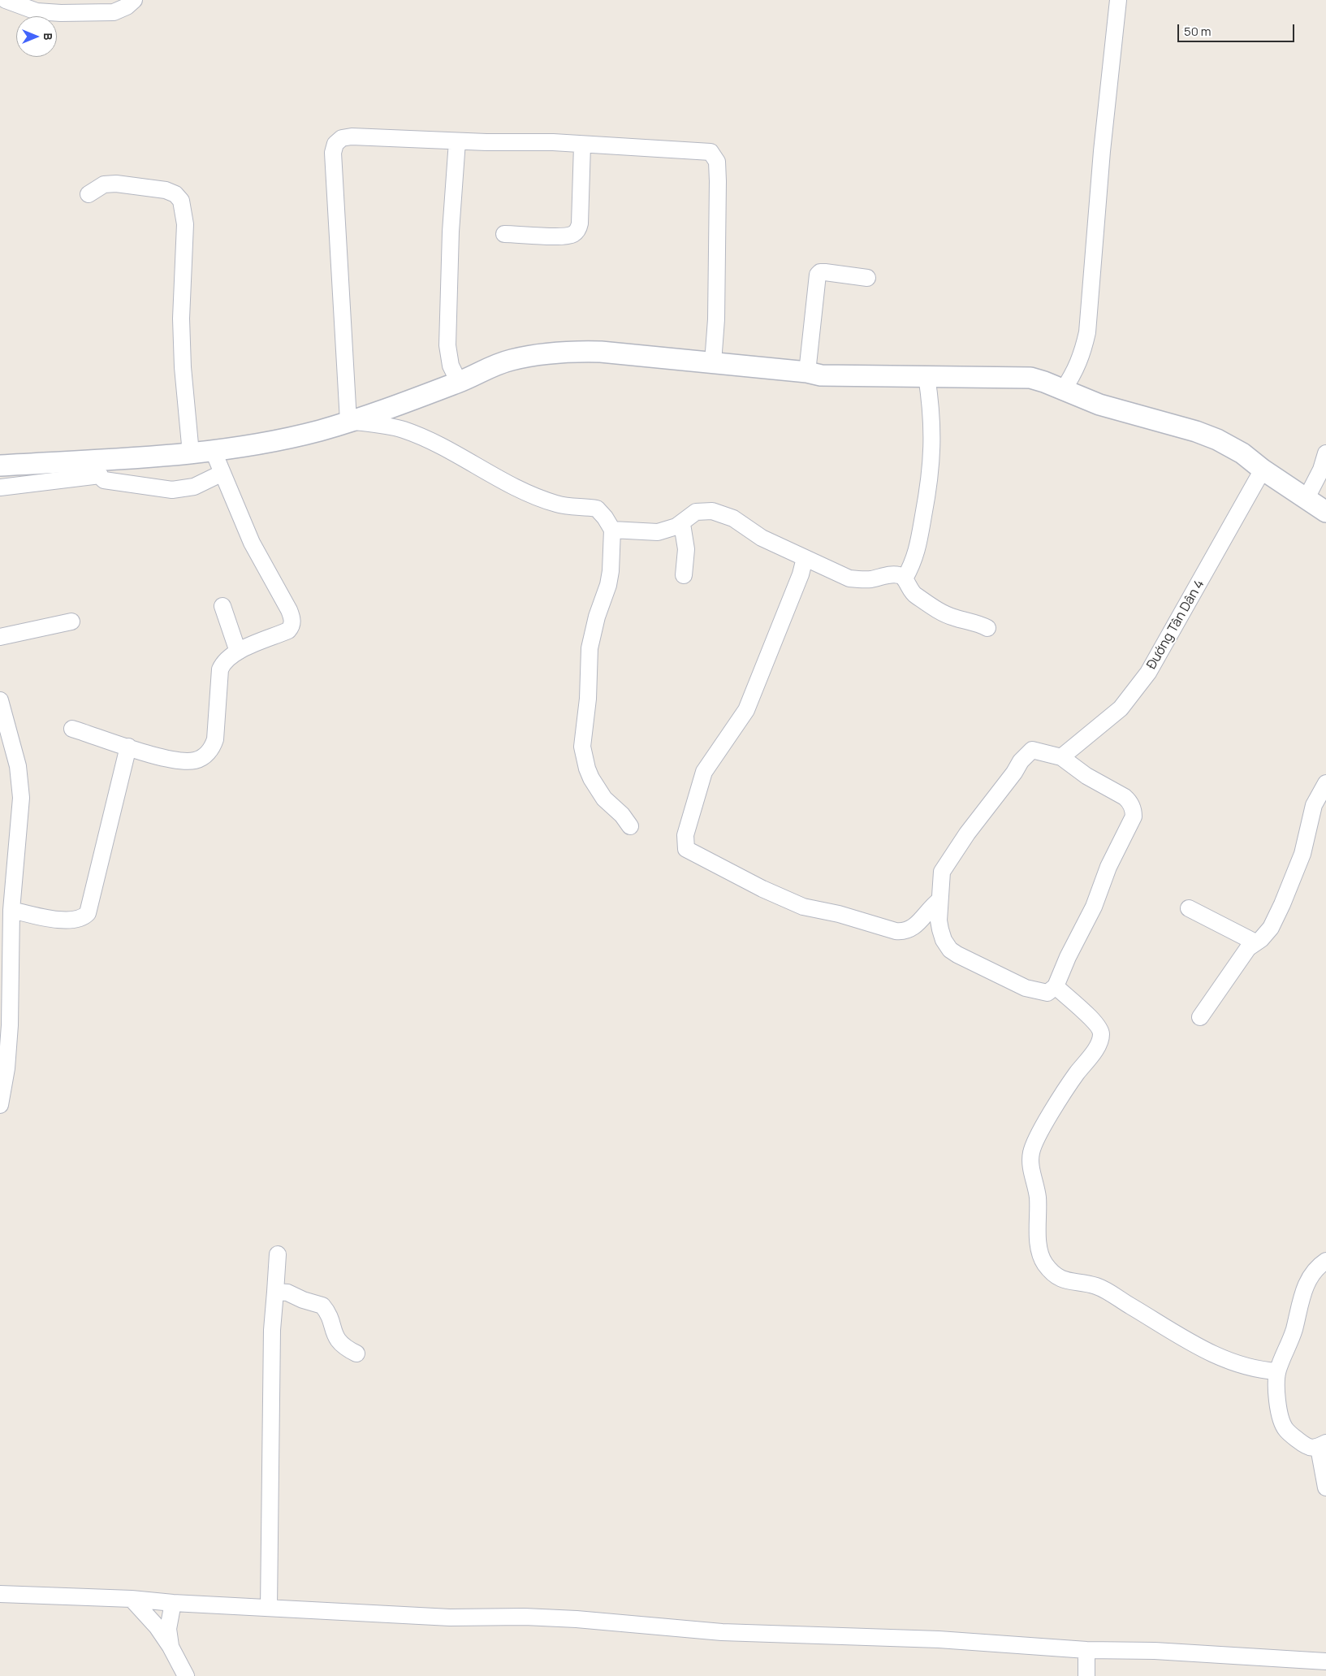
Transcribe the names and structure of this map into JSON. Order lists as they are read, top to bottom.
{
  "streets": {
    "street": ["Đướng Tân Dân 4"]
  },
  "scale_bar": "50 m",
  "north": "right"
}
